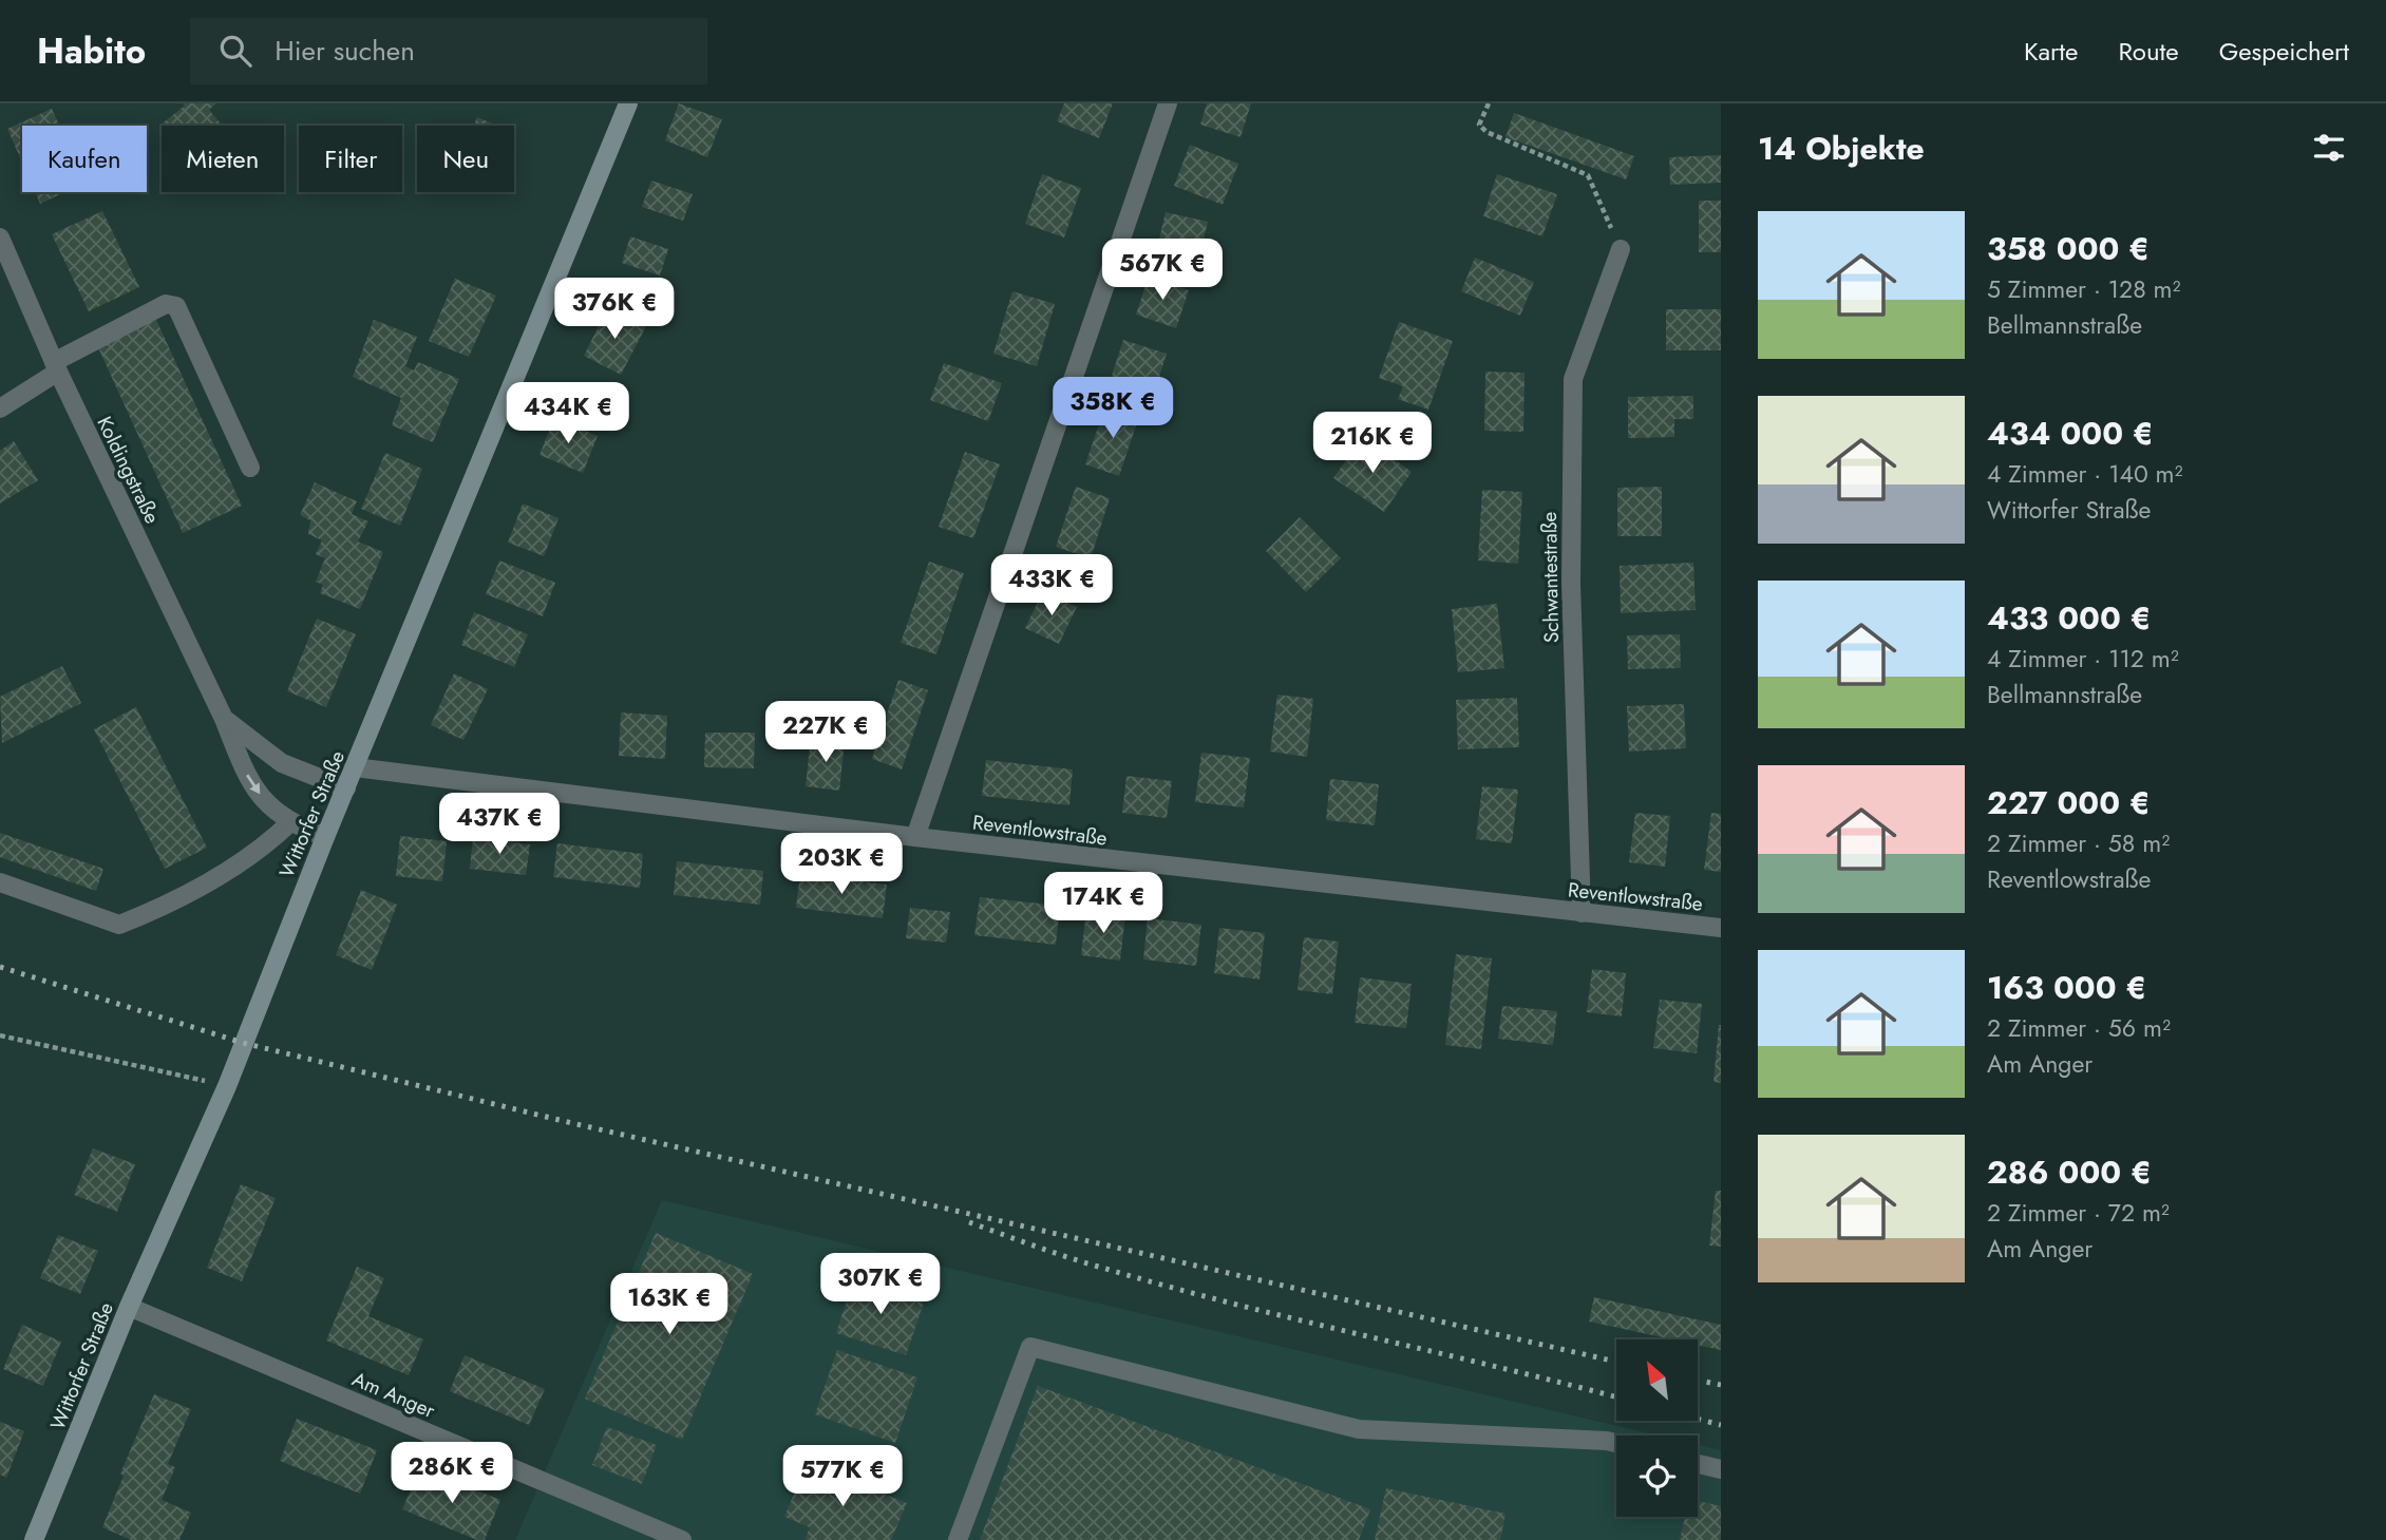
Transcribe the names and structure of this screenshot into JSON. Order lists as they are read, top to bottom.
{
  "streets": {
    "street": [
      "Koldingstraße",
      "Schwantestraße",
      "Wittorfer Straße",
      "Reventlowstraße",
      "Am Anger"
    ]
  },
  "crossings": [
    ["Koldingstraße", "Wittorfer Straße"],
    ["Schwantestraße", "Reventlowstraße"],
    ["Wittorfer Straße", "Reventlowstraße"],
    ["Wittorfer Straße", "Am Anger"]
  ],
  "north": "top left",
  "page": {
    "header": "Habito",
    "search": "Hier suchen",
    "nav": ["Karte", "Route", "Gespeichert"],
    "heading": "14 Objekte",
    "chip": [
      "Kaufen",
      "Mieten",
      "Filter",
      "Neu"
    ],
    "list": [
      {
        "name": "358 000 €",
        "note": "5 Zimmer · 128 m² · Bellmannstraße"
      },
      {
        "name": "434 000 €",
        "note": "4 Zimmer · 140 m² · Wittorfer Straße"
      },
      {
        "name": "433 000 €",
        "note": "4 Zimmer · 112 m² · Bellmannstraße"
      },
      {
        "name": "227 000 €",
        "note": "2 Zimmer · 58 m² · Reventlowstraße"
      },
      {
        "name": "163 000 €",
        "note": "2 Zimmer · 56 m² · Am Anger"
      },
      {
        "name": "286 000 €",
        "note": "2 Zimmer · 72 m² · Am Anger"
      }
    ],
    "price": [
      "567K €",
      "376K €",
      "358K €",
      "434K €",
      "216K €",
      "433K €",
      "227K €",
      "437K €",
      "203K €",
      "174K €",
      "307K €",
      "163K €",
      "286K €",
      "577K €"
    ]
  }
}
